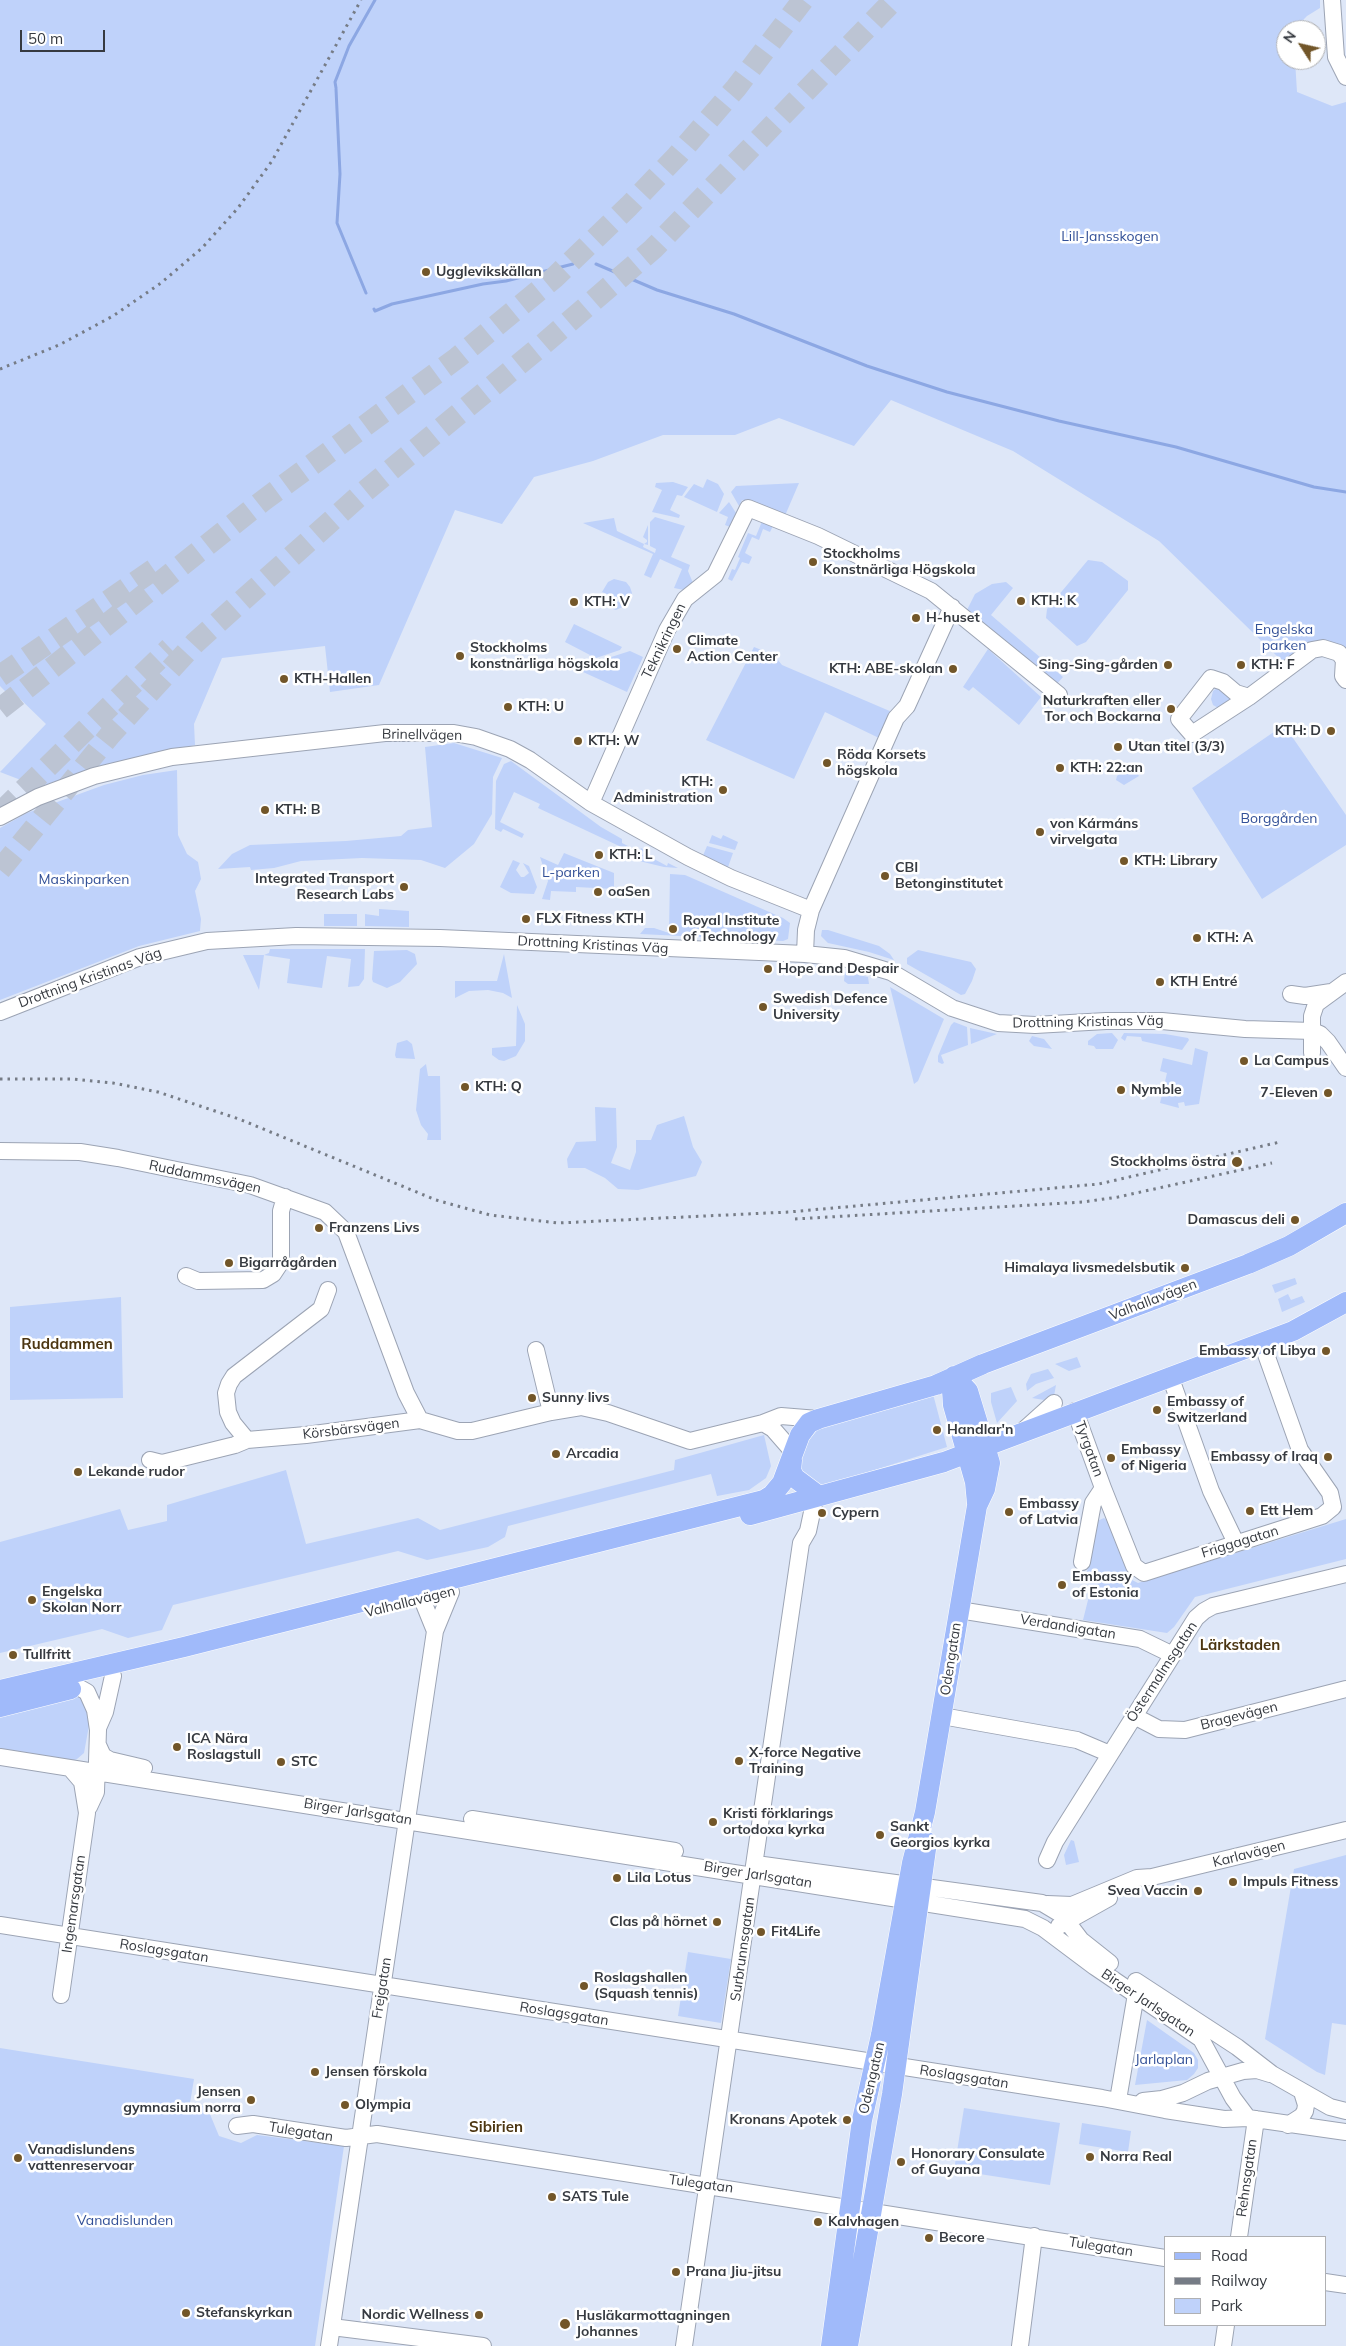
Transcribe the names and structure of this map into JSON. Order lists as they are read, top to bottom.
{
  "streets": {
    "main road": ["Valhallavägen", "Odengatan"],
    "street": [
      "Teknikringen",
      "Brinellvägen",
      "Drottning Kristinas Väg",
      "Ruddammsvägen",
      "Körsbärsvägen",
      "Tyrgatan",
      "Friggagatan",
      "Verdandigatan",
      "Östermalmsgatan",
      "Bragevägen",
      "Birger Jarlsgatan",
      "Karlavägen",
      "Ingemarsgatan",
      "Surbrunnsgatan",
      "Roslagsgatan",
      "Frejgatan",
      "Tulegatan",
      "Rehnsgatan"
    ]
  },
  "crossings": [
    ["Teknikringen", "Brinellvägen"],
    ["Ruddammsvägen", "Körsbärsvägen"],
    ["Valhallavägen", "Körsbärsvägen"],
    ["Valhallavägen", "Tyrgatan"],
    ["Valhallavägen", "Friggagatan"],
    ["Valhallavägen", "Odengatan"],
    ["Valhallavägen", "Ingemarsgatan"],
    ["Valhallavägen", "Surbrunnsgatan"],
    ["Valhallavägen", "Frejgatan"],
    ["Tyrgatan", "Friggagatan"],
    ["Verdandigatan", "Odengatan"],
    ["Verdandigatan", "Östermalmsgatan"],
    ["Odengatan", "Birger Jarlsgatan"],
    ["Odengatan", "Roslagsgatan"],
    ["Odengatan", "Tulegatan"],
    ["Östermalmsgatan", "Bragevägen"],
    ["Birger Jarlsgatan", "Karlavägen"],
    ["Birger Jarlsgatan", "Ingemarsgatan"],
    ["Birger Jarlsgatan", "Surbrunnsgatan"],
    ["Birger Jarlsgatan", "Roslagsgatan"],
    ["Birger Jarlsgatan", "Frejgatan"],
    ["Birger Jarlsgatan", "Rehnsgatan"],
    ["Ingemarsgatan", "Roslagsgatan"],
    ["Surbrunnsgatan", "Roslagsgatan"],
    ["Surbrunnsgatan", "Tulegatan"],
    ["Roslagsgatan", "Frejgatan"],
    ["Roslagsgatan", "Rehnsgatan"],
    ["Frejgatan", "Tulegatan"]
  ],
  "districts": ["Ruddammen", "Lärkstaden", "Sibirien"],
  "parks": [
    "Lill-Jansskogen",
    "Engelska parken",
    "Borggården",
    "L-parken",
    "Maskinparken",
    "Jarlaplan",
    "Vanadislunden"
  ],
  "places": [
    "Ugglevikskällan",
    "Stockholms Konstnärliga Högskola",
    "KTH: K",
    "KTH: V",
    "H-huset",
    "Climate Action Center",
    "Stockholms konstnärliga högskola",
    "Sing-Sing-gården",
    "KTH: F",
    "KTH: ABE-skolan",
    "KTH-Hallen",
    "KTH: U",
    "Naturkraften eller Tor och Bockarna",
    "KTH: D",
    "KTH: W",
    "Utan titel (3/3)",
    "Röda Korsets högskola",
    "KTH: 22:an",
    "KTH: Administration",
    "KTH: B",
    "von Kármáns virvelgata",
    "KTH: L",
    "KTH: Library",
    "CBI Betonginstitutet",
    "Integrated Transport Research Labs",
    "oaSen",
    "FLX Fitness KTH",
    "Royal Institute of Technology",
    "KTH: A",
    "Hope and Despair",
    "KTH Entré",
    "Swedish Defence University",
    "La Campus",
    "KTH: Q",
    "Nymble",
    "7-Eleven",
    "Stockholms östra",
    "Damascus deli",
    "Franzens Livs",
    "Bigarrågården",
    "Himalaya livsmedelsbutik",
    "Embassy of Libya",
    "Sunny livs",
    "Embassy of Switzerland",
    "Handlar'n",
    "Arcadia",
    "Embassy of Iraq",
    "Embassy of Nigeria",
    "Lekande rudor",
    "Ett Hem",
    "Embassy of Latvia",
    "Cypern",
    "Embassy of Estonia",
    "Engelska Skolan Norr",
    "Tullfritt",
    "ICA Nära Roslagstull",
    "X-force Negative Training",
    "STC",
    "Kristi förklarings ortodoxa kyrka",
    "Sankt Georgios kyrka",
    "Lila Lotus",
    "Impuls Fitness",
    "Svea Vaccin",
    "Clas på hörnet",
    "Fit4Life",
    "Roslagshallen (Squash tennis)",
    "Jensen förskola",
    "Jensen gymnasium norra",
    "Olympia",
    "Kronans Apotek",
    "Norra Real",
    "Vanadislundens vattenreservoar",
    "Honorary Consulate of Guyana",
    "SATS Tule",
    "Kalvhagen",
    "Becore",
    "Prana Jiu-jitsu",
    "Stefanskyrkan",
    "Nordic Wellness",
    "Husläkarmottagningen Johannes"
  ],
  "legend": ["Road", "Railway", "Park"],
  "scale_bar": "50 m",
  "north": "top left"
}
